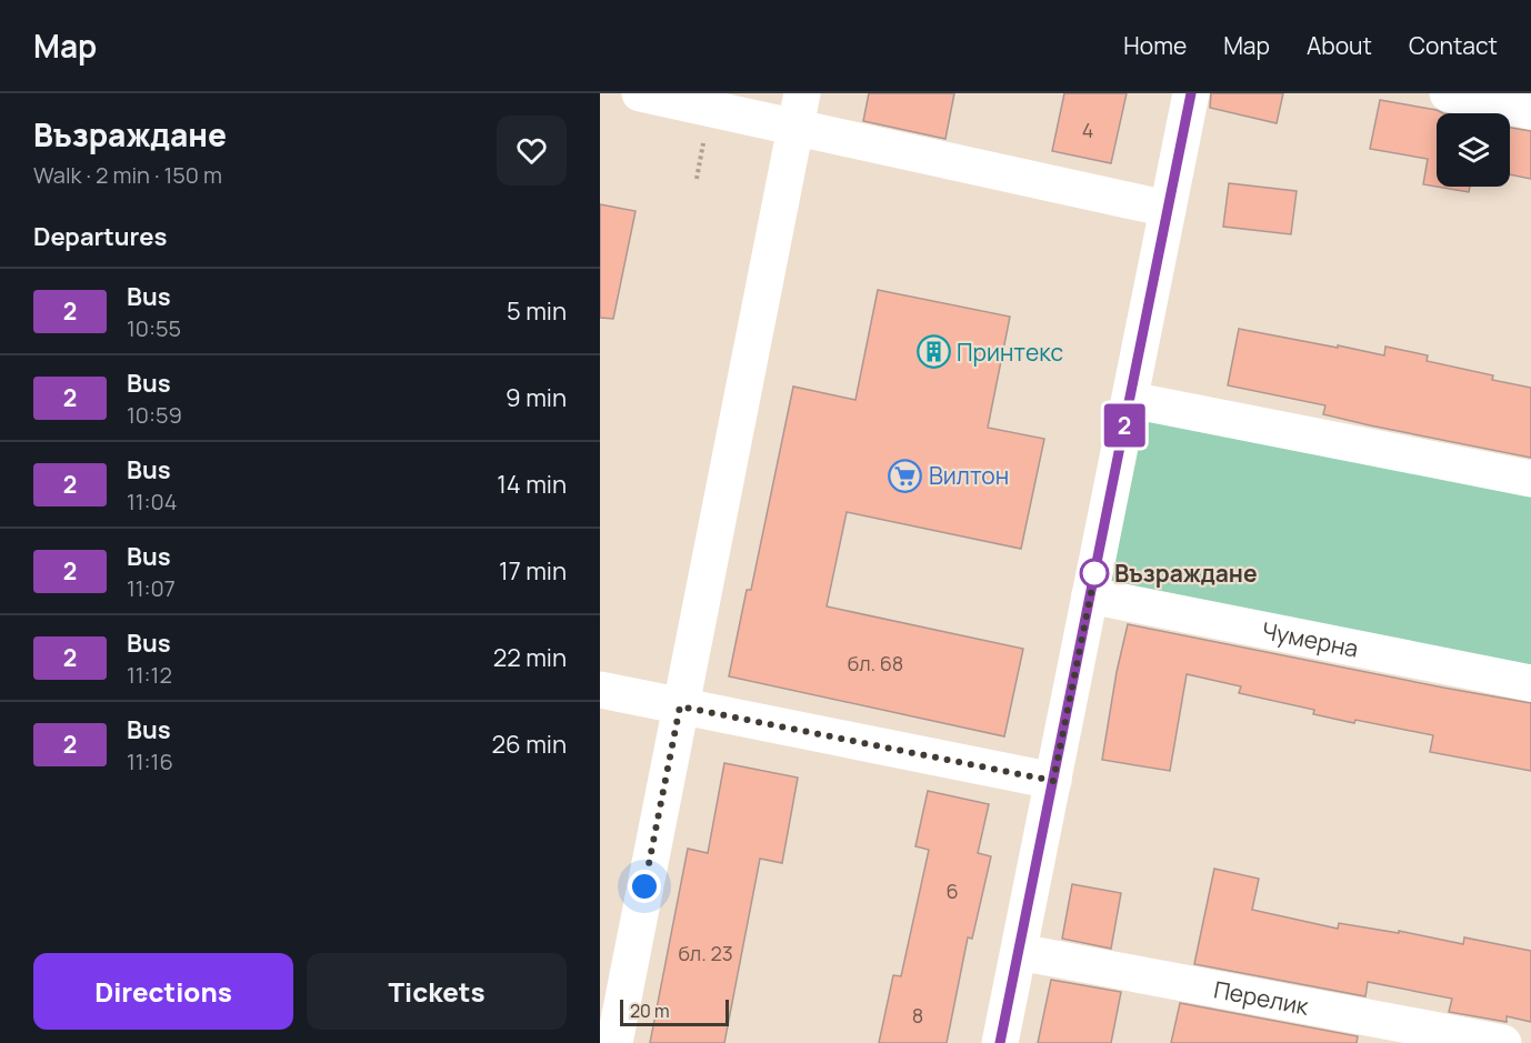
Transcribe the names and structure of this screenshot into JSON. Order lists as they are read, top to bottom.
{
  "streets": {
    "street": ["Чумерна", "Перелик"]
  },
  "places": {
    "building": ["Принтекс"],
    "supermarket": ["Вилтон"],
    "other": ["Възраждане"]
  },
  "lines": ["bus line 2"],
  "house_numbers": [
    "4",
    "бл. 68",
    "6",
    "бл. 23",
    "8"
  ],
  "scale_bar": "20 m",
  "page": {
    "header": "Map",
    "nav": [
      "Home",
      "Map",
      "About",
      "Contact"
    ],
    "heading": [
      ["Възраждане", "Walk · 2 min · 150 m"],
      "Departures"
    ],
    "on_map": "2",
    "list": [
      {
        "mark": "2",
        "name": "Bus",
        "note": "10:55",
        "value": "5 min"
      },
      {
        "mark": "2",
        "name": "Bus",
        "note": "10:59",
        "value": "9 min"
      },
      {
        "mark": "2",
        "name": "Bus",
        "note": "11:04",
        "value": "14 min"
      },
      {
        "mark": "2",
        "name": "Bus",
        "note": "11:07",
        "value": "17 min"
      },
      {
        "mark": "2",
        "name": "Bus",
        "note": "11:12",
        "value": "22 min"
      },
      {
        "mark": "2",
        "name": "Bus",
        "note": "11:16",
        "value": "26 min"
      }
    ],
    "buttons": ["Directions", "Tickets"],
    "scale": "20 m"
  }
}
